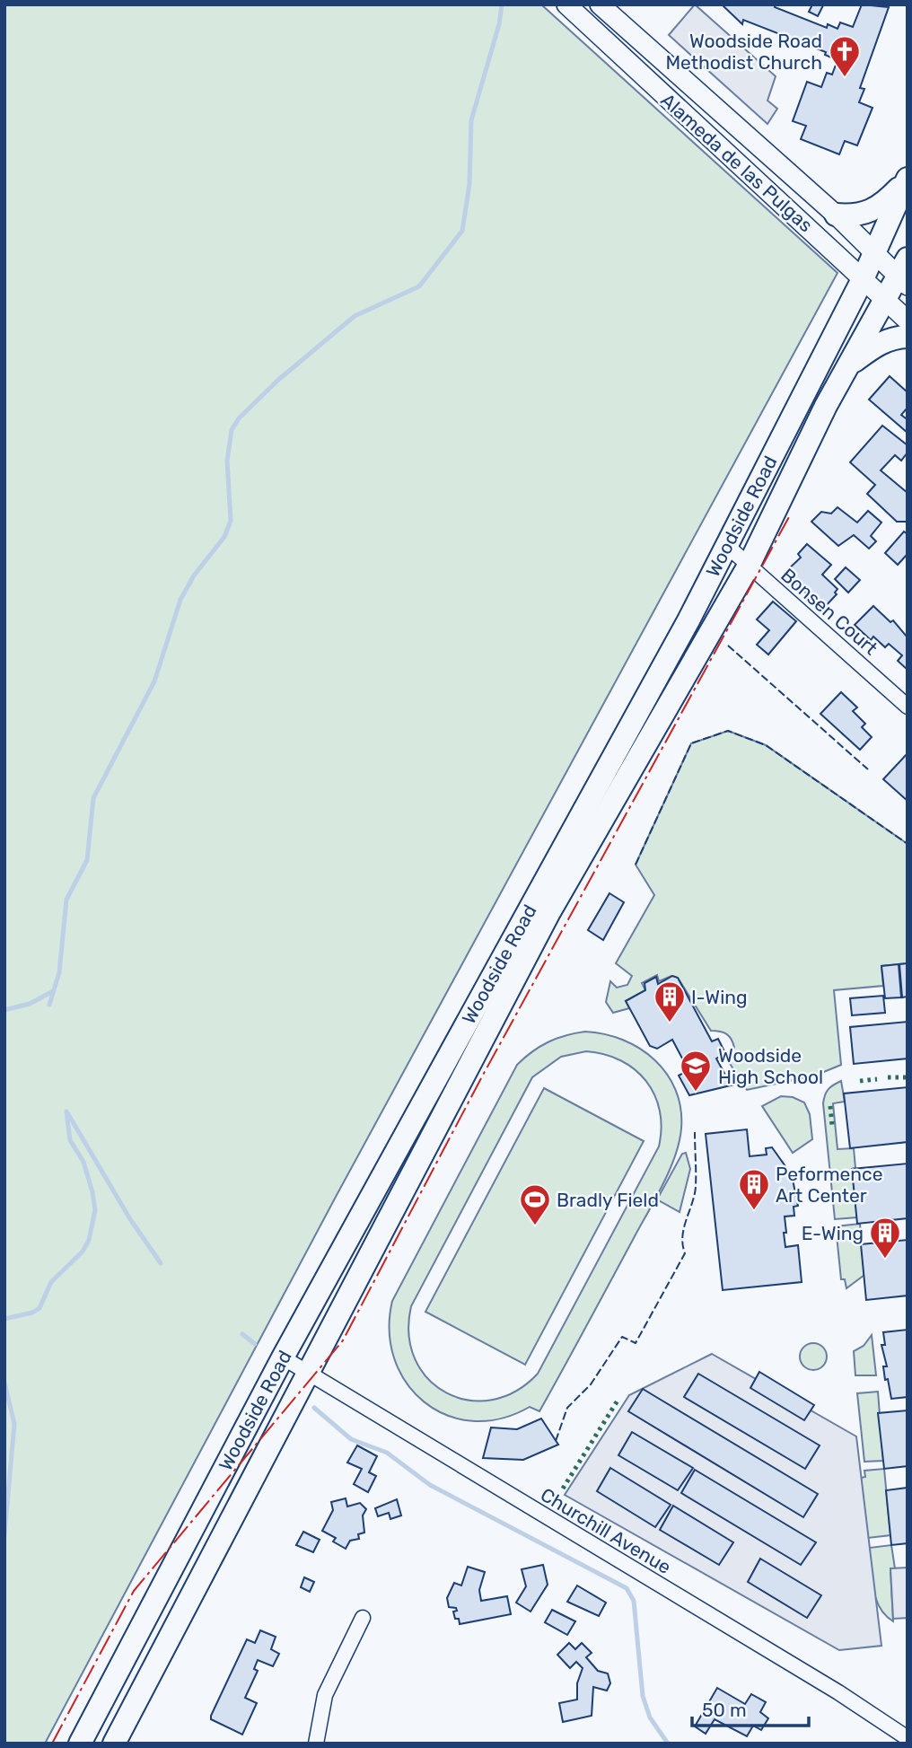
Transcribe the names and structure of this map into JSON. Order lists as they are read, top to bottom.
{
  "streets": {
    "main road": ["Alameda de las Pulgas", "Woodside Road"],
    "street": ["Bonsen Court", "Churchill Avenue"]
  },
  "crossings": [
    ["Alameda de las Pulgas", "Woodside Road"],
    ["Woodside Road", "Bonsen Court"],
    ["Woodside Road", "Churchill Avenue"]
  ],
  "places": {
    "church": ["Woodside Road Methodist Church"],
    "building": ["I-Wing", "Peformence Art Center", "E-Wing"],
    "school or university": ["Woodside High School"],
    "sports": ["Bradly Field"]
  },
  "scale_bar": "50 m"
}
